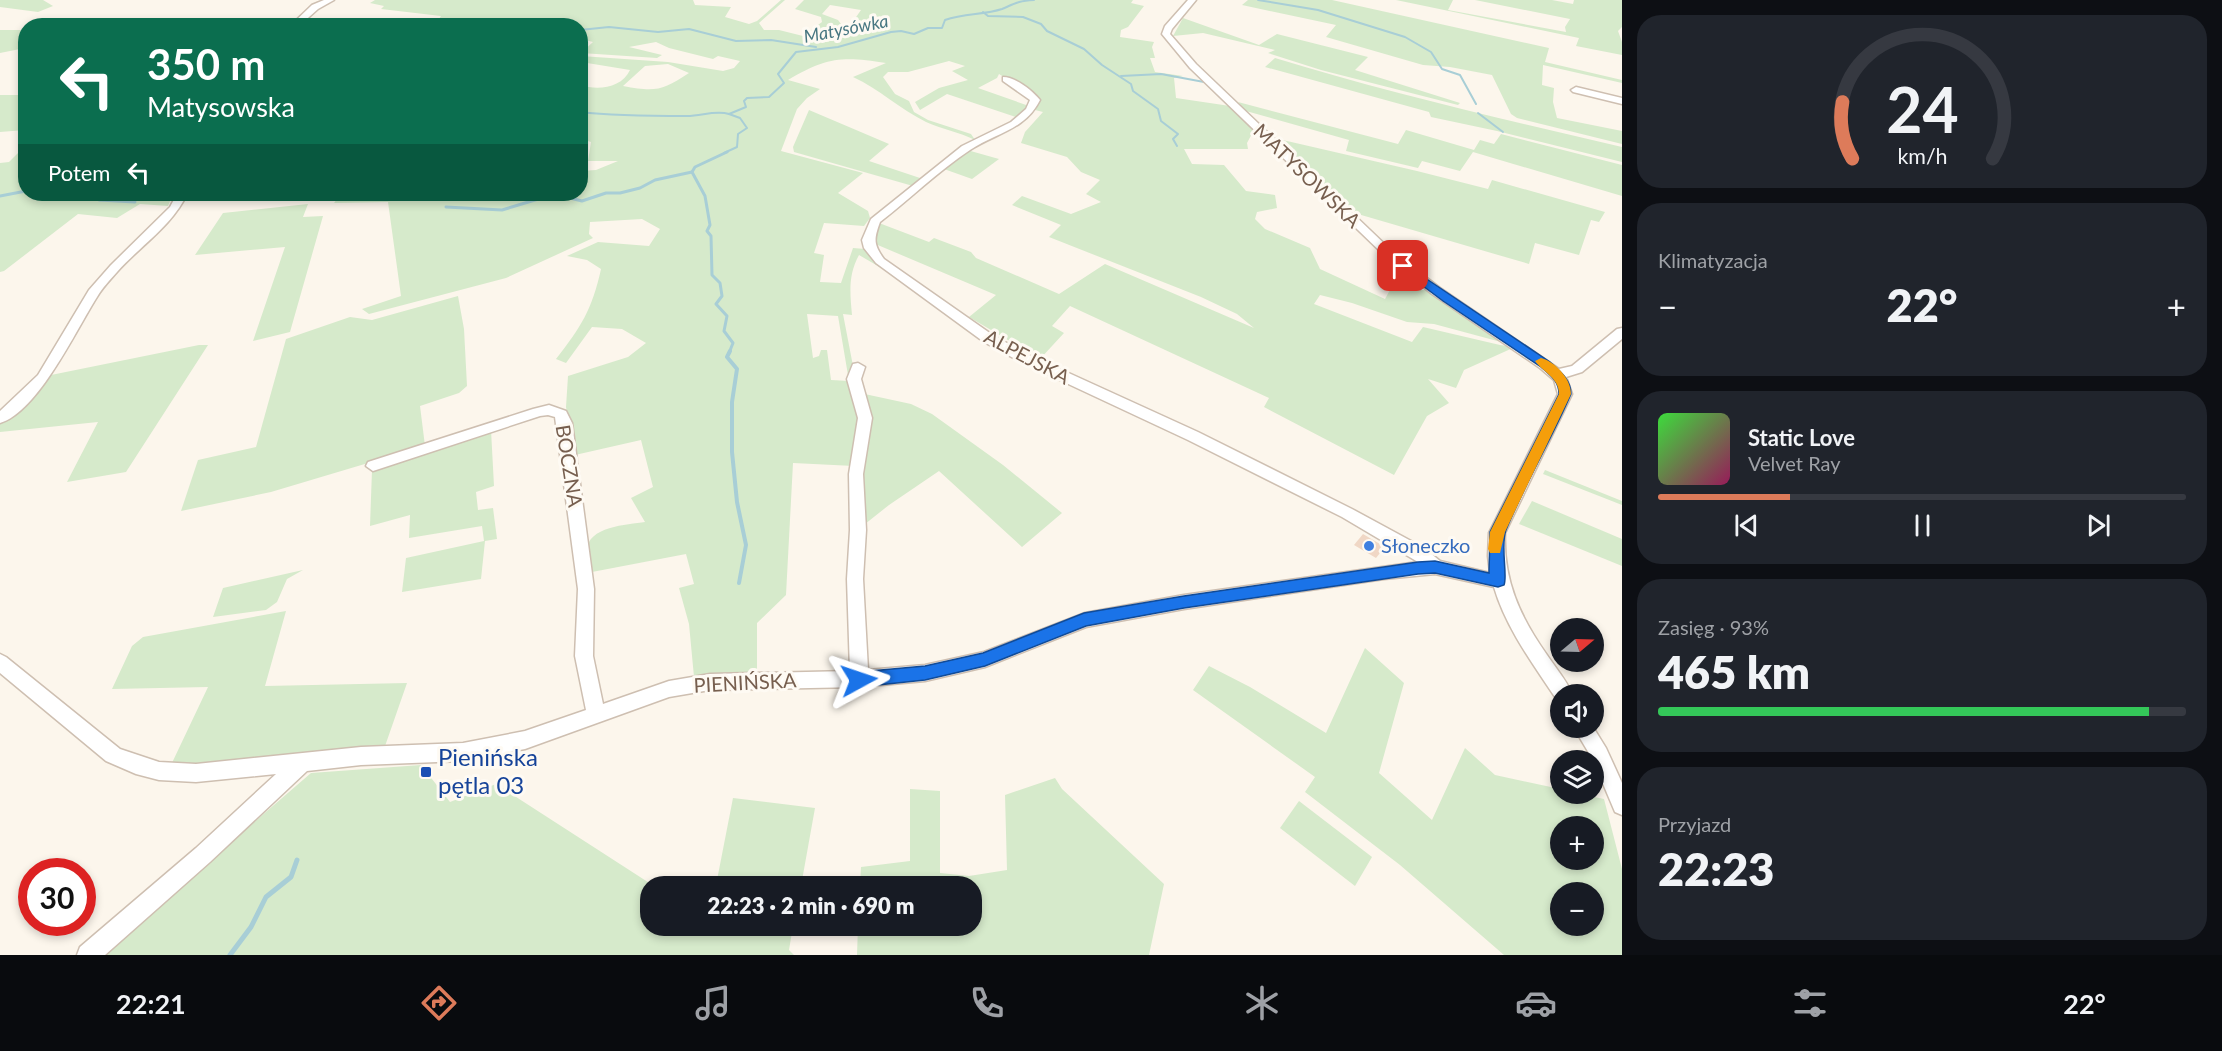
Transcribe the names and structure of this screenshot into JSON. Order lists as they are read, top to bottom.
{
  "streets": {
    "street": [
      "MATYSOWSKA",
      "ALPEJSKA",
      "BOCZNA",
      "PIENIŃSKA"
    ]
  },
  "crossings": [
    ["ALPEJSKA", "PIENIŃSKA"],
    ["BOCZNA", "PIENIŃSKA"]
  ],
  "water": ["Matysówka"],
  "places": {
    "other": ["Słoneczko"],
    "transit": ["Pienińska pętla 03"]
  },
  "north": "right",
  "page": {
    "turn": ["350 m", "Matysowska"],
    "then": "Potem",
    "tile": [
      "Klimatyzacja",
      ["Zasięg · 93%", "465 km"],
      ["Przyjazd", "22:23"]
    ],
    "heat": ["−", "22°", "+"],
    "song": ["Static Love", "Velvet Ray"],
    "map_buttons": ["+", "−"],
    "limit": "30",
    "trip": "22:23 · 2 min · 690 m",
    "tabs": ["22:21", "22°"],
    "gauge": ["24", "km/h"]
  }
}
